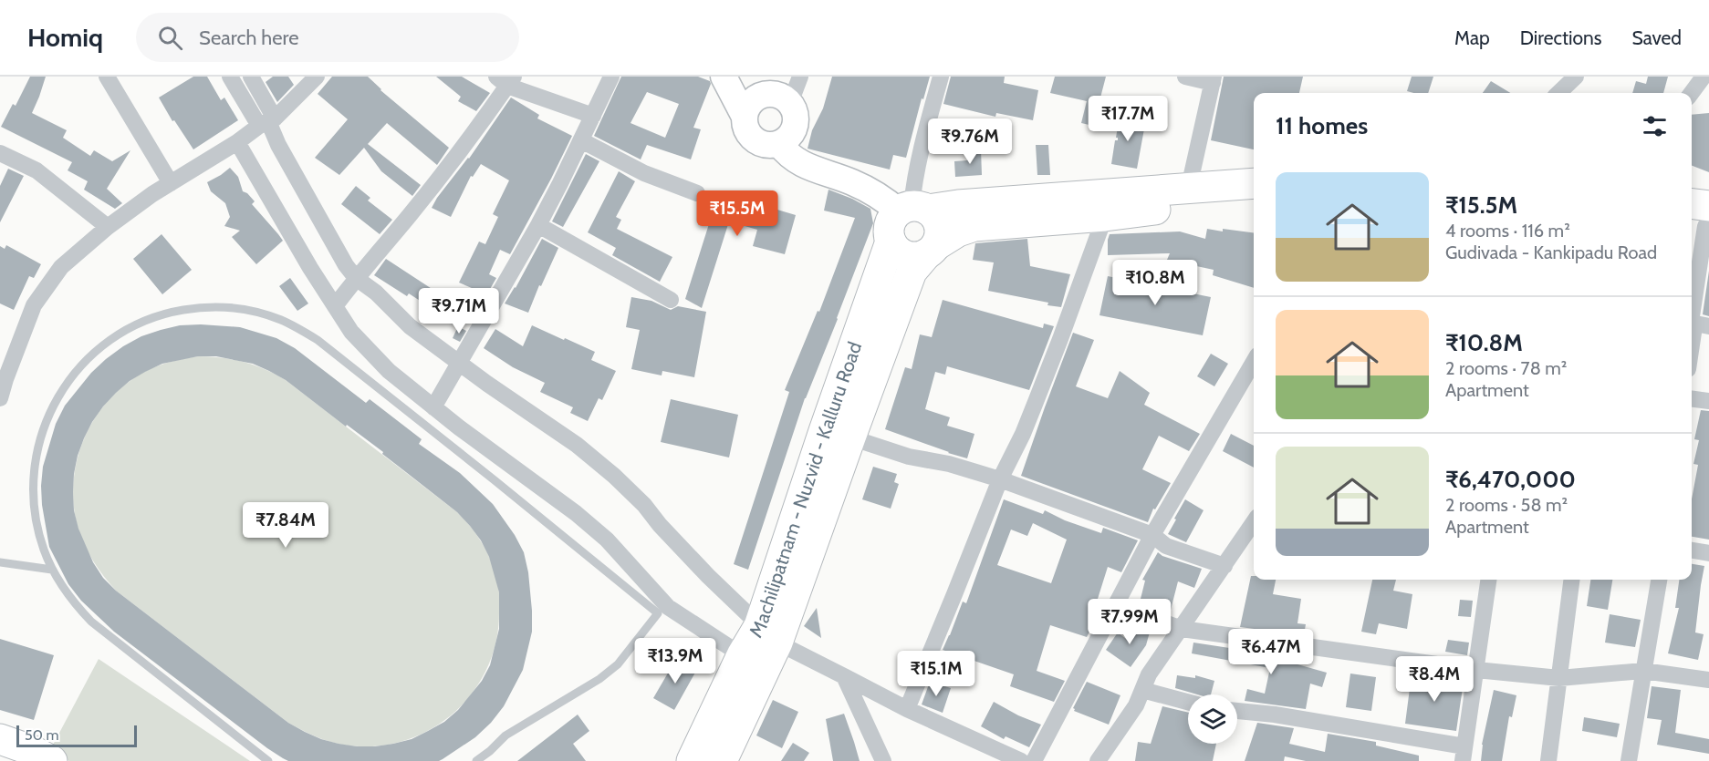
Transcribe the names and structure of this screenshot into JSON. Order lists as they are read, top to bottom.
{
  "streets": {
    "highway": ["Machilipatnam - Nuzvid - Kalluru Road"]
  },
  "scale_bar": "50 m",
  "page": {
    "header": "Homiq",
    "search": "Search here",
    "nav": ["Map", "Directions", "Saved"],
    "heading": "11 homes",
    "price": [
      "₹17.7M",
      "₹9.76M",
      "₹15.5M",
      "₹10.8M",
      "₹9.71M",
      "₹7.84M",
      "₹7.99M",
      "₹6.47M",
      "₹13.9M",
      "₹15.1M",
      "₹8.4M"
    ],
    "list": [
      {
        "name": "₹15.5M",
        "note": "4 rooms · 116 m² · Gudivada - Kankipadu Road"
      },
      {
        "name": "₹10.8M",
        "note": "2 rooms · 78 m² · Apartment"
      },
      {
        "name": "₹6,470,000",
        "note": "2 rooms · 58 m² · Apartment"
      }
    ],
    "scale": "50 m"
  }
}
